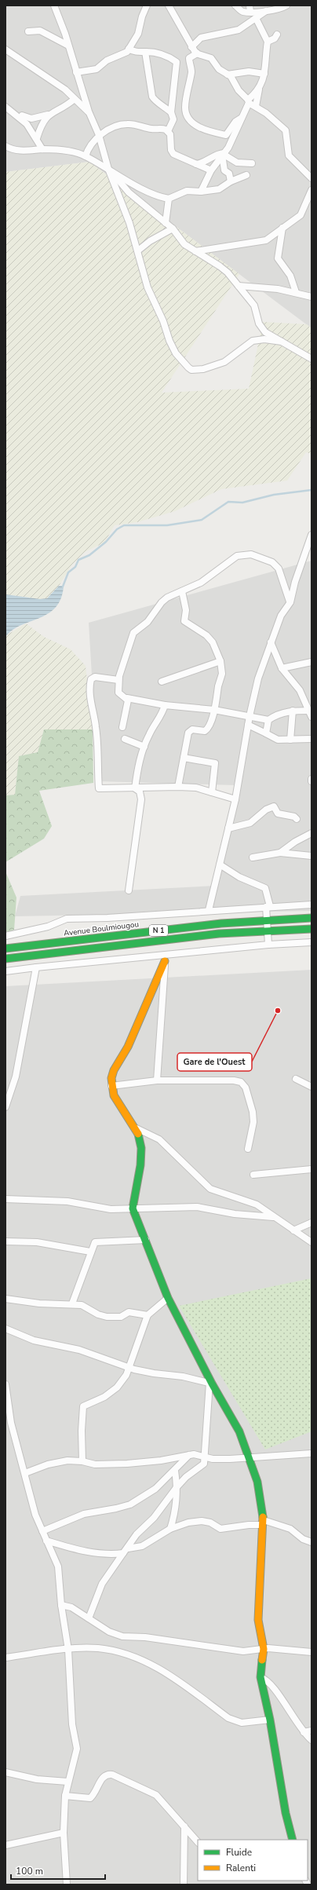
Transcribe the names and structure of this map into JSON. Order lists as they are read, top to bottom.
{
  "streets": {
    "main road": ["Avenue Boulmiougou", "N 1"]
  },
  "places": ["Gare de l'Ouest"],
  "legend": ["Fluide", "Ralenti"],
  "scale_bar": "100 m"
}
